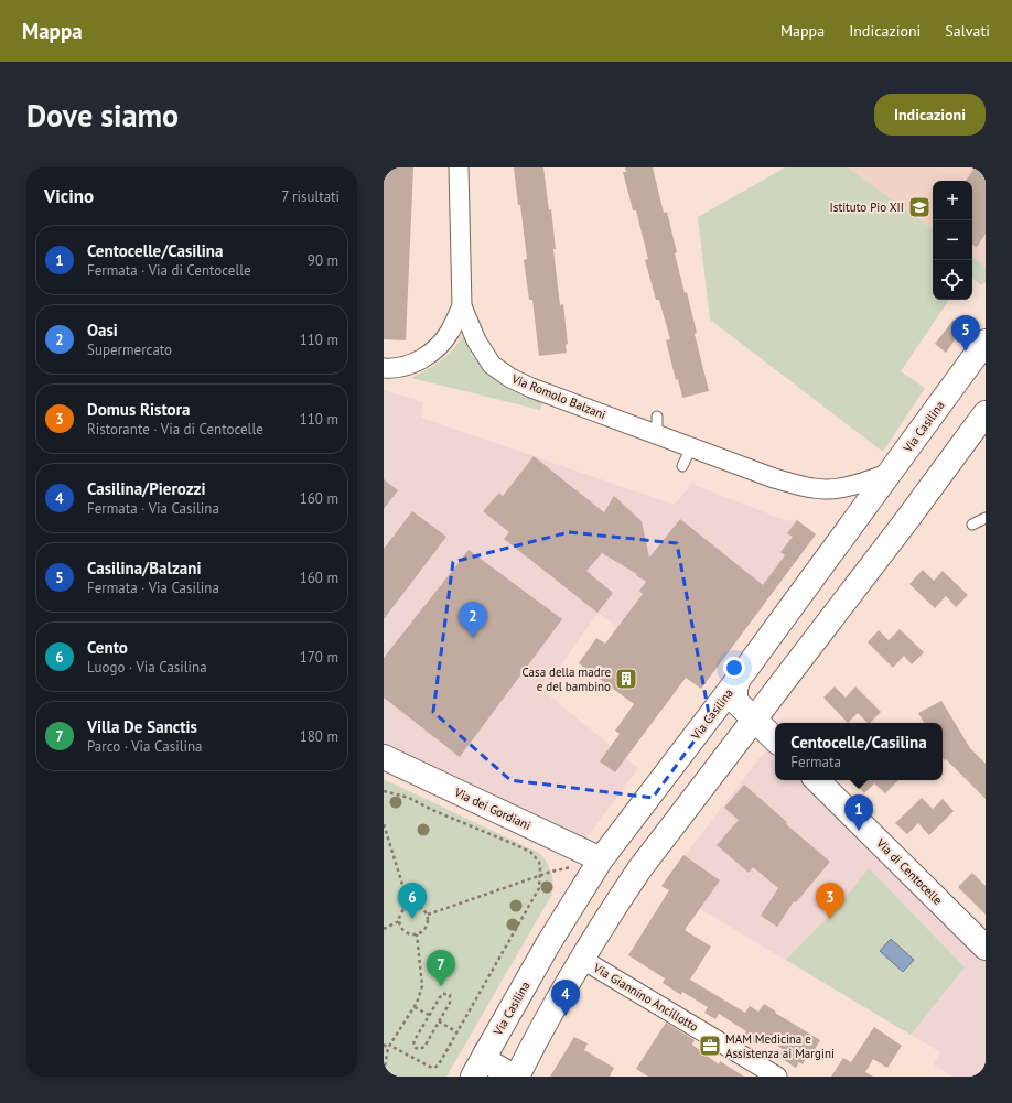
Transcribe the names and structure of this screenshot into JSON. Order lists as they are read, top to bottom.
{
  "streets": {
    "main road": ["Via Casilina", "Via dei Gordiani", "Via di Centocelle"],
    "street": ["Via Romolo Balzani", "Via Giannino Ancillotto"]
  },
  "crossings": [
    ["Via Romolo Balzani", "Via Casilina"],
    ["Via Casilina", "Via dei Gordiani"]
  ],
  "places": {
    "school or university": ["Istituto Pio XII"],
    "building": ["Casa della madre e del bambino"],
    "office": ["MAM Medicina e Assistenza ai Margini"]
  },
  "page": {
    "header": "Mappa",
    "nav": ["Mappa", "Indicazioni", "Salvati"],
    "buttons": "Indicazioni",
    "title": "Dove siamo",
    "heading": ["Vicino", "7 risultati"],
    "map_buttons": ["+", "−"],
    "list": [
      {
        "mark": "1",
        "name": "Centocelle/Casilina",
        "note": "Fermata · Via di Centocelle",
        "value": "90 m"
      },
      {
        "mark": "2",
        "name": "Oasi",
        "note": "Supermercato",
        "value": "110 m"
      },
      {
        "mark": "3",
        "name": "Domus Ristora",
        "note": "Ristorante · Via di Centocelle",
        "value": "110 m"
      },
      {
        "mark": "4",
        "name": "Casilina/Pierozzi",
        "note": "Fermata · Via Casilina",
        "value": "160 m"
      },
      {
        "mark": "5",
        "name": "Casilina/Balzani",
        "note": "Fermata · Via Casilina",
        "value": "160 m"
      },
      {
        "mark": "6",
        "name": "Cento",
        "note": "Luogo · Via Casilina",
        "value": "170 m"
      },
      {
        "mark": "7",
        "name": "Villa De Sanctis",
        "note": "Parco · Via Casilina",
        "value": "180 m"
      }
    ],
    "pins": [
      "5",
      "2",
      "1",
      "3",
      "6",
      "7",
      "4"
    ],
    "popup": ["Centocelle/Casilina", "Fermata"]
  }
}
